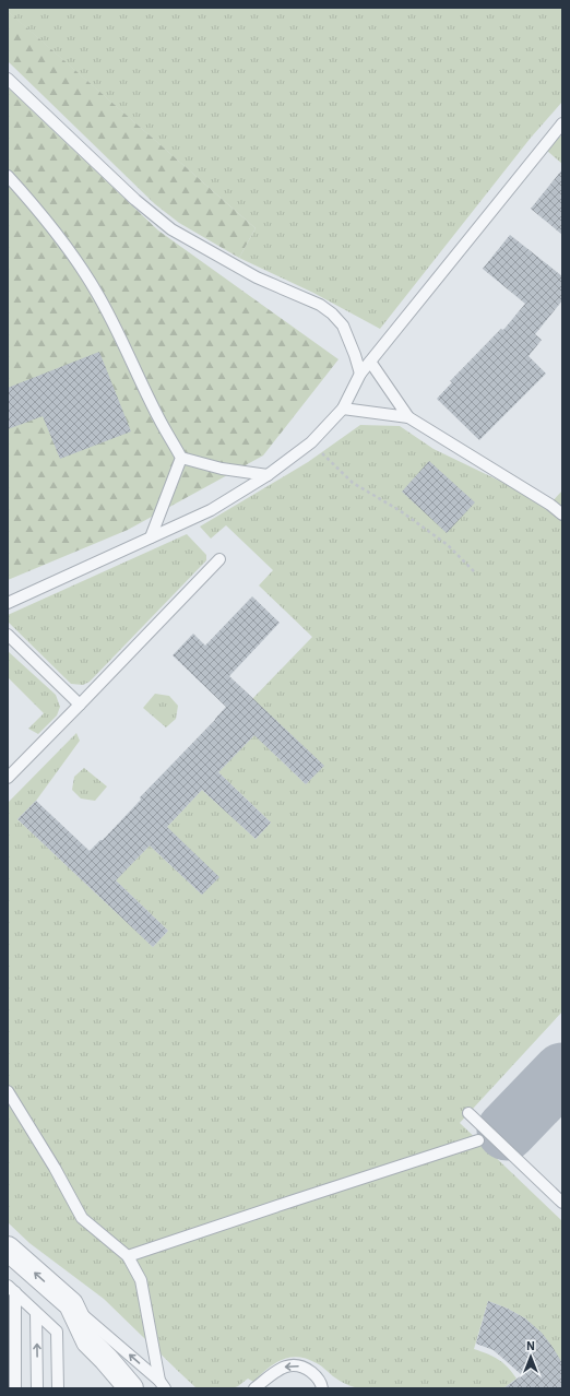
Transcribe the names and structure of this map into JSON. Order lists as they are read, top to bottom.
{
  "north": "top"
}
